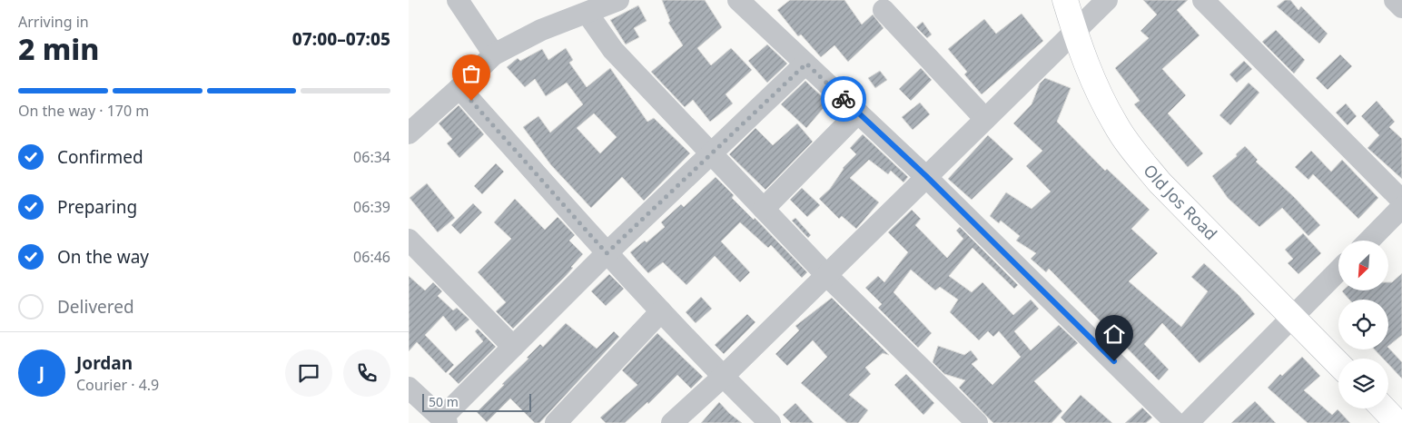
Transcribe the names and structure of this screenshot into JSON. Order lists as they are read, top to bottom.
{
  "streets": {
    "main road": ["Old Jos Road"]
  },
  "scale_bar": "50 m",
  "north": "bottom left",
  "page": {
    "heading": ["2 min", "Arriving in", "07:00–07:05"],
    "panel": ["Jordan", "Courier · 4.9"],
    "bar": "On the way · 170 m",
    "list": [
      ["Confirmed", "06:34"],
      ["Preparing", "06:39"],
      ["On the way", "06:46"],
      "Delivered"
    ],
    "round": "J",
    "scale": "50 m"
  }
}
